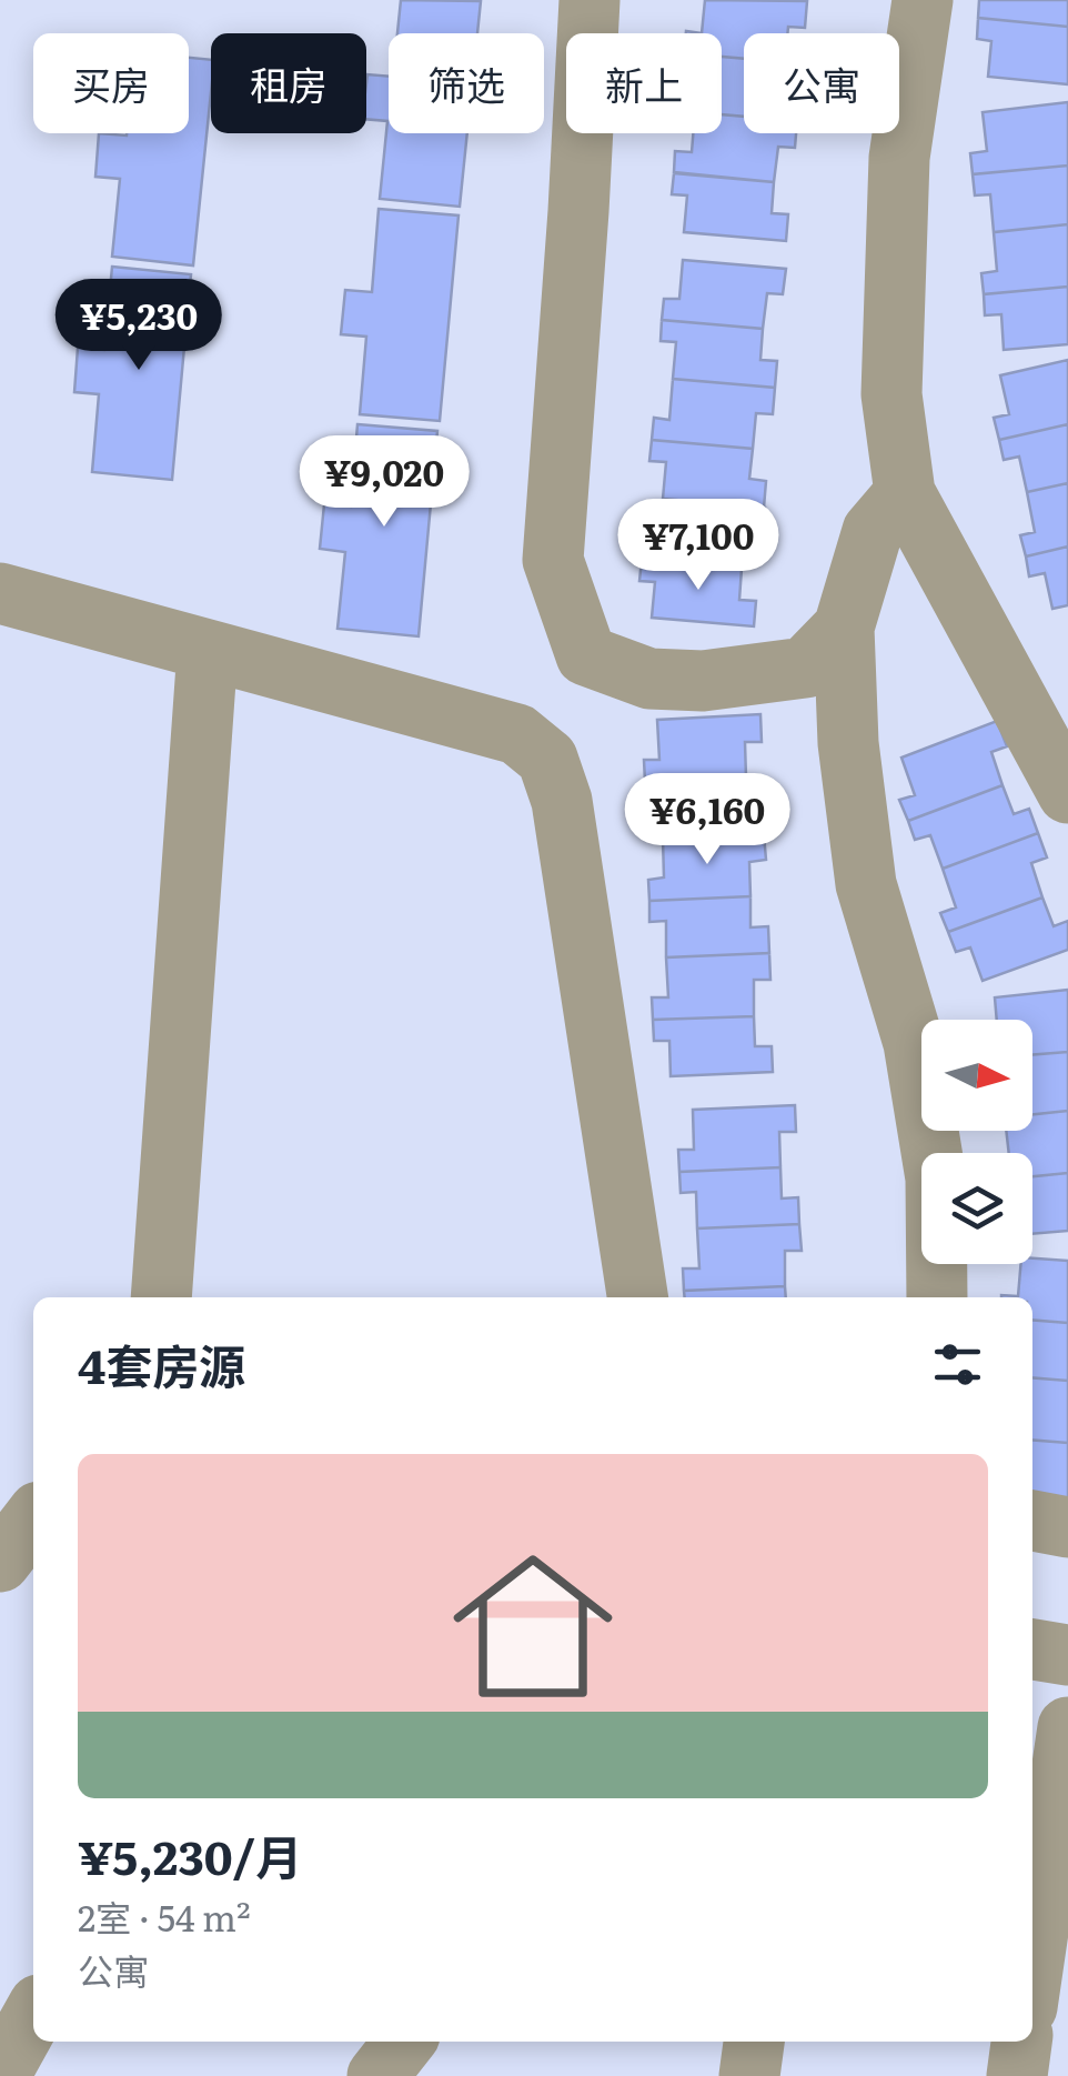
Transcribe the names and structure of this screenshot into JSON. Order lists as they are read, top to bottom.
{
  "north": "right",
  "page": {
    "chip": [
      "买房",
      "租房",
      "筛选",
      "新上",
      "公寓"
    ],
    "price": [
      "¥5,230",
      "¥9,020",
      "¥7,100",
      "¥6,160"
    ],
    "heading": "4套房源",
    "list": [
      {
        "name": "¥5,230/月",
        "note": "2室 · 54 m² · 公寓"
      }
    ]
  }
}
